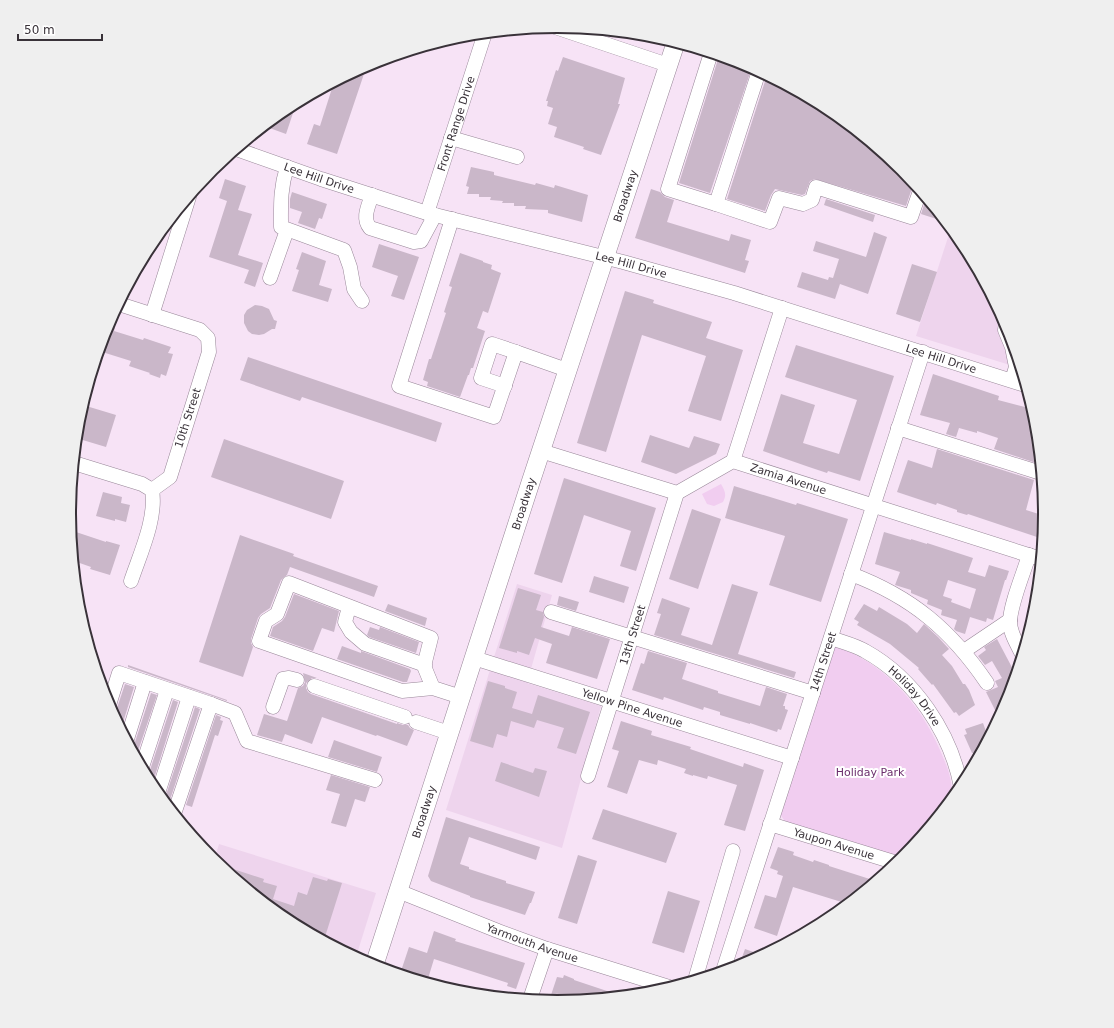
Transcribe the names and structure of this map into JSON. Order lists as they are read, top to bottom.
{
  "streets": {
    "main road": ["Broadway"],
    "street": [
      "Front Range Drive",
      "Lee Hill Drive",
      "10th Street",
      "Zamia Avenue",
      "13th Street",
      "14th Street",
      "Holiday Drive",
      "Yellow Pine Avenue",
      "Yaupon Avenue",
      "Yarmouth Avenue"
    ]
  },
  "crossings": [
    ["Front Range Drive", "Lee Hill Drive"],
    ["Lee Hill Drive", "Broadway"],
    ["Lee Hill Drive", "14th Street"],
    ["Broadway", "Yellow Pine Avenue"],
    ["Broadway", "Yarmouth Avenue"],
    ["Zamia Avenue", "14th Street"],
    ["13th Street", "Yellow Pine Avenue"],
    ["14th Street", "Holiday Drive"],
    ["14th Street", "Yellow Pine Avenue"],
    ["14th Street", "Yaupon Avenue"]
  ],
  "parks": ["Holiday Park"],
  "scale_bar": "50 m"
}
